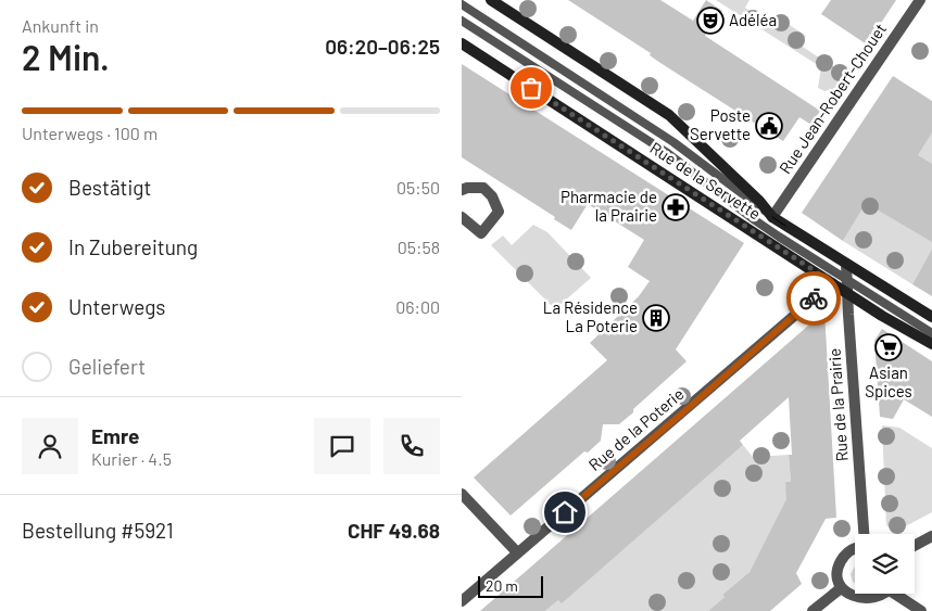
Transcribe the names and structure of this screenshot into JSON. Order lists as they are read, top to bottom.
{
  "streets": {
    "main road": ["Rue de la Servette"],
    "street": ["Rue Jean-Robert-Chouet", "Rue de la Prairie", "Rue de la Poterie"]
  },
  "crossings": [
    ["Rue Jean-Robert-Chouet", "Rue de la Servette"],
    ["Rue de la Servette", "Rue de la Prairie"],
    ["Rue de la Servette", "Rue de la Poterie"]
  ],
  "places": {
    "theatre": ["Adéléa"],
    "public building": ["Poste Servette"],
    "pharmacy": ["Pharmacie de la Prairie"],
    "building": ["La Résidence La Poterie"],
    "supermarket": ["Asian Spices"]
  },
  "scale_bar": "20 m",
  "page": {
    "heading": ["2 Min.", "Ankunft in", "06:20–06:25"],
    "panel": [
      "Emre",
      "Kurier · 4.5",
      "Bestellung #5921",
      "CHF 49.68"
    ],
    "bar": "Unterwegs · 100 m",
    "list": [
      ["Bestätigt", "05:50"],
      ["In Zubereitung", "05:58"],
      ["Unterwegs", "06:00"],
      "Geliefert"
    ],
    "scale": "20 m"
  }
}
